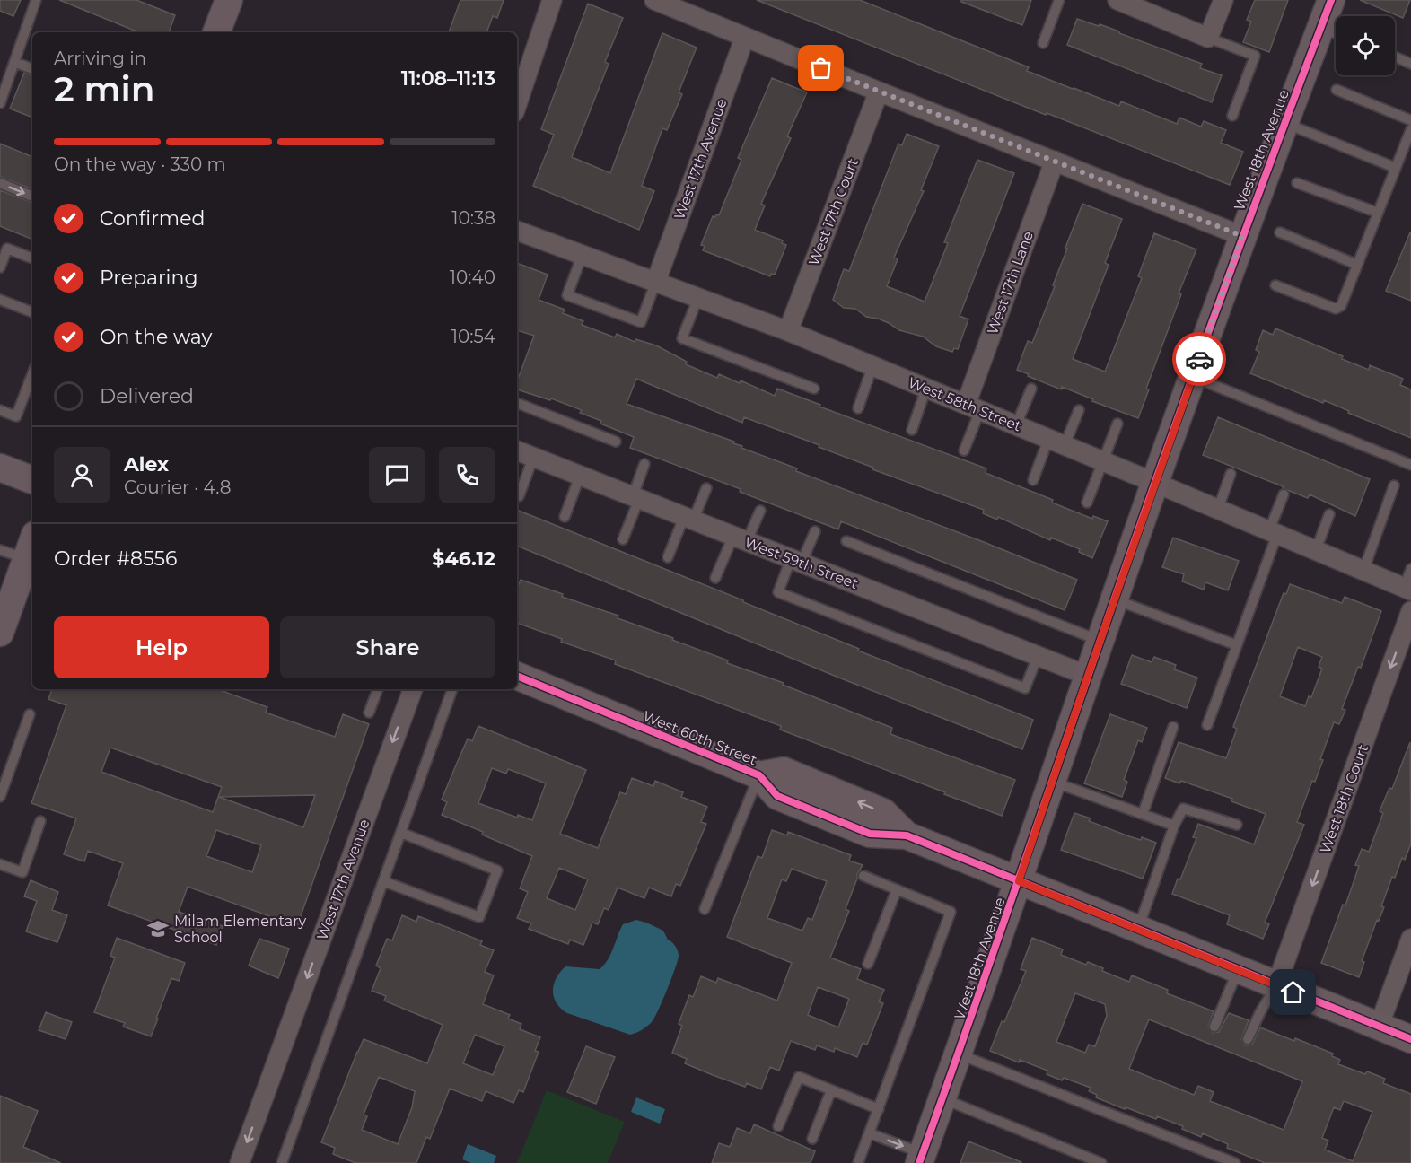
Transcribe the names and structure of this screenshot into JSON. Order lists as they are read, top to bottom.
{
  "streets": {
    "street": [
      "West 18th Avenue",
      "West 17th Avenue",
      "West 17th Court",
      "West 17th Lane",
      "West 58th Street",
      "West 59th Street",
      "West 60th Street",
      "West 18th Court"
    ]
  },
  "crossings": [
    ["West 18th Avenue", "West 58th Street"],
    ["West 18th Avenue", "West 59th Street"],
    ["West 18th Avenue", "West 60th Street"],
    ["West 17th Avenue", "West 58th Street"],
    ["West 17th Court", "West 58th Street"],
    ["West 17th Lane", "West 58th Street"],
    ["West 60th Street", "West 18th Court"]
  ],
  "one_way": ["West 17th Avenue", "West 18th Court"],
  "places": {
    "school or university": ["Milam Elementary School"]
  },
  "page": {
    "heading": ["2 min", "Arriving in", "11:08–11:13"],
    "panel": [
      "Alex",
      "Courier · 4.8",
      "Order #8556",
      "$46.12"
    ],
    "bar": "On the way · 330 m",
    "list": [
      ["Confirmed", "10:38"],
      ["Preparing", "10:40"],
      ["On the way", "10:54"],
      "Delivered"
    ],
    "buttons": ["Help", "Share"]
  }
}
